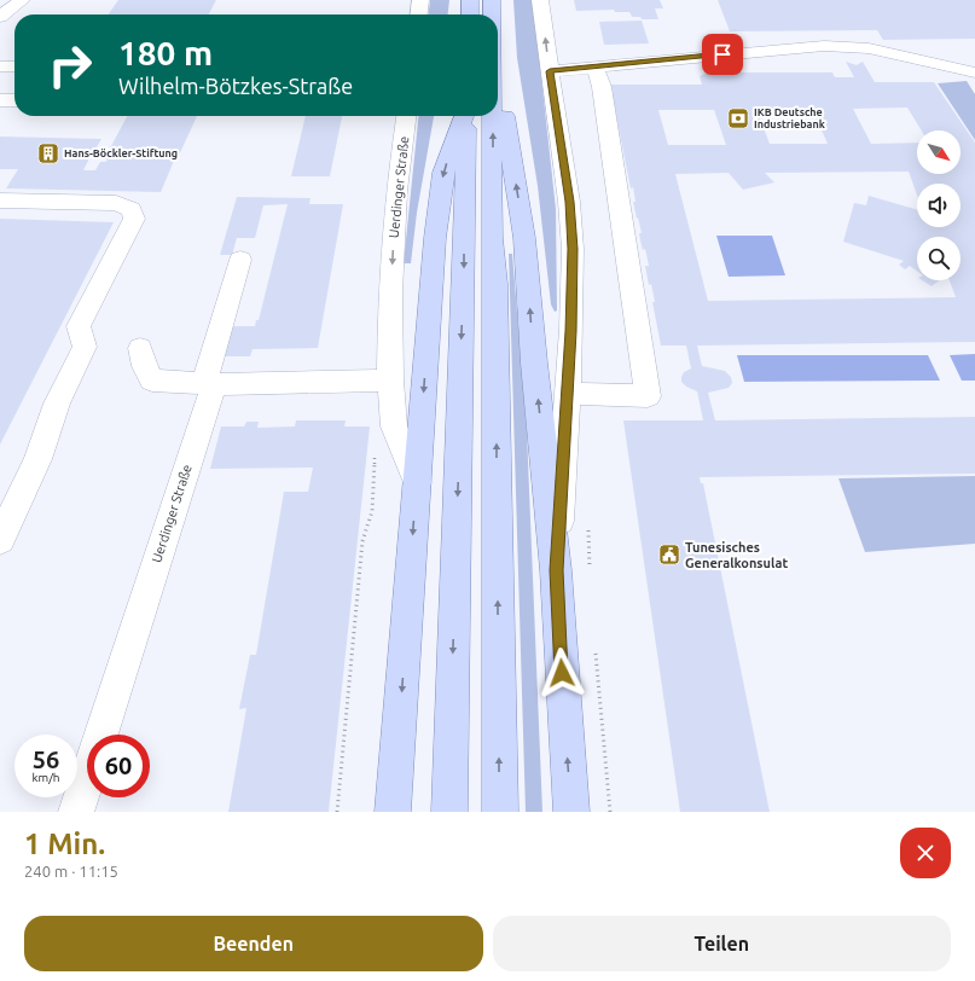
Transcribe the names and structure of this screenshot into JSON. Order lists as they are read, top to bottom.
{
  "streets": {
    "main road": ["Uerdinger Straße"]
  },
  "places": {
    "bank": ["IKB Deutsche Industriebank"],
    "building": ["Hans-Böckler-Stiftung"],
    "public building": ["Tunesisches Generalkonsulat"]
  },
  "north": "bottom right",
  "page": {
    "turn": ["180 m", "Wilhelm-Bötzkes-Straße"],
    "speed": "56 km/h",
    "limit": "60",
    "heading": ["1 Min.", "240 m · 11:15"],
    "buttons": ["Beenden", "Teilen"]
  }
}
